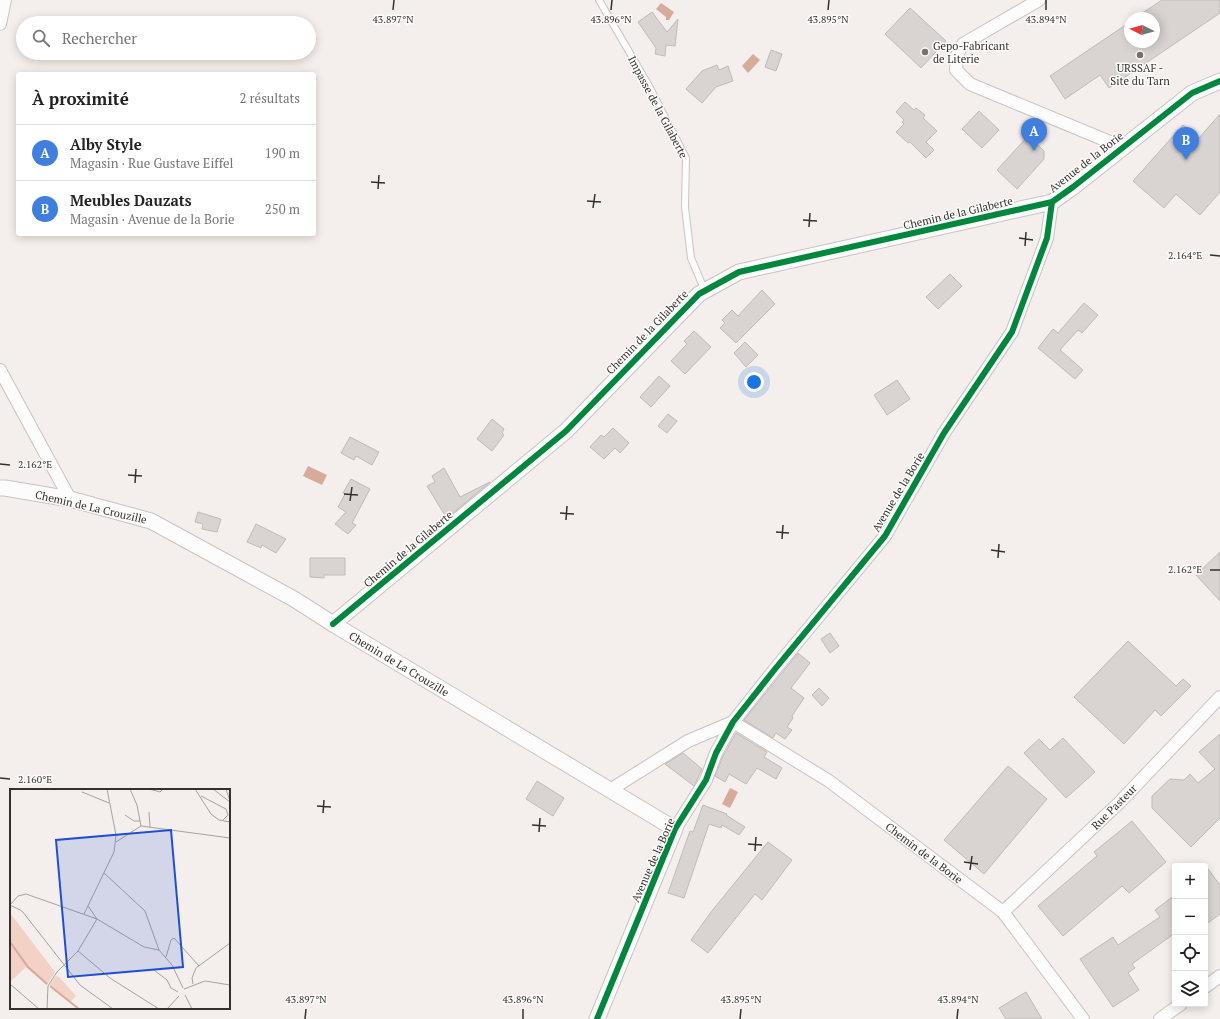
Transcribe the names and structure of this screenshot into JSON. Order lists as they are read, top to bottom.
{
  "streets": {
    "street": [
      "Avenue de la Borie",
      "Chemin de la Gilaberte",
      "Chemin de La Crouzille",
      "Rue Pasteur",
      "Chemin de la Borie"
    ],
    "lane": ["Impasse de la Gilaberte"]
  },
  "crossings": [
    ["Impasse de la Gilaberte", "Chemin de la Gilaberte"],
    ["Avenue de la Borie", "Chemin de la Gilaberte"],
    ["Avenue de la Borie", "Chemin de La Crouzille"],
    ["Avenue de la Borie", "Chemin de la Borie"],
    ["Chemin de la Gilaberte", "Chemin de La Crouzille"],
    ["Rue Pasteur", "Chemin de la Borie"]
  ],
  "places": ["Gepo-Fabricant de Literie", "URSSAF - Site du Tarn"],
  "north": "left",
  "page": {
    "search": "Rechercher",
    "heading": ["À proximité", "2 résultats"],
    "pins": ["A", "B"],
    "list": [
      {
        "mark": "A",
        "name": "Alby Style",
        "note": "Magasin · Rue Gustave Eiffel",
        "value": "190 m"
      },
      {
        "mark": "B",
        "name": "Meubles Dauzats",
        "note": "Magasin · Avenue de la Borie",
        "value": "250 m"
      }
    ],
    "map_buttons": ["+", "−"]
  },
  "coordinates": [
    "43.897°N",
    "43.896°N",
    "43.895°N",
    "43.894°N",
    "2.164°E",
    "2.162°E",
    "2.160°E"
  ]
}
